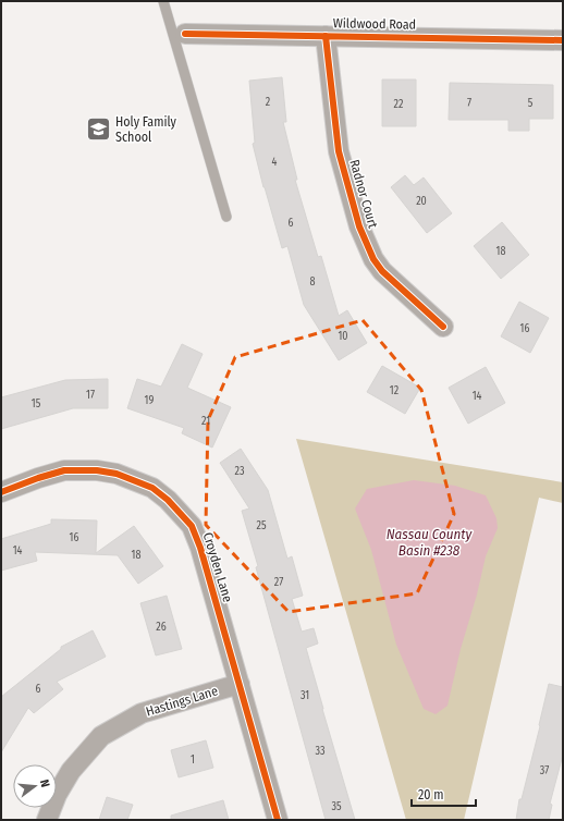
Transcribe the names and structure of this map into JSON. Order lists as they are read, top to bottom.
{
  "streets": {
    "street": [
      "Wildwood Road",
      "Radnor Court",
      "Croyden Lane",
      "Hastings Lane"
    ]
  },
  "crossings": [
    ["Wildwood Road", "Radnor Court"],
    ["Croyden Lane", "Hastings Lane"]
  ],
  "water": ["Nassau County Basin #238"],
  "places": {
    "school or university": ["Holy Family School"]
  },
  "house_numbers": [
    "2",
    "7",
    "5",
    "22",
    "4",
    "20",
    "6",
    "18",
    "8",
    "16",
    "10",
    "12",
    "17",
    "14",
    "19",
    "15",
    "21",
    "23",
    "25",
    "16",
    "14",
    "18",
    "27",
    "26",
    "6",
    "31",
    "33",
    "1",
    "37",
    "35"
  ],
  "scale_bar": "20 m",
  "north": "right"
}
